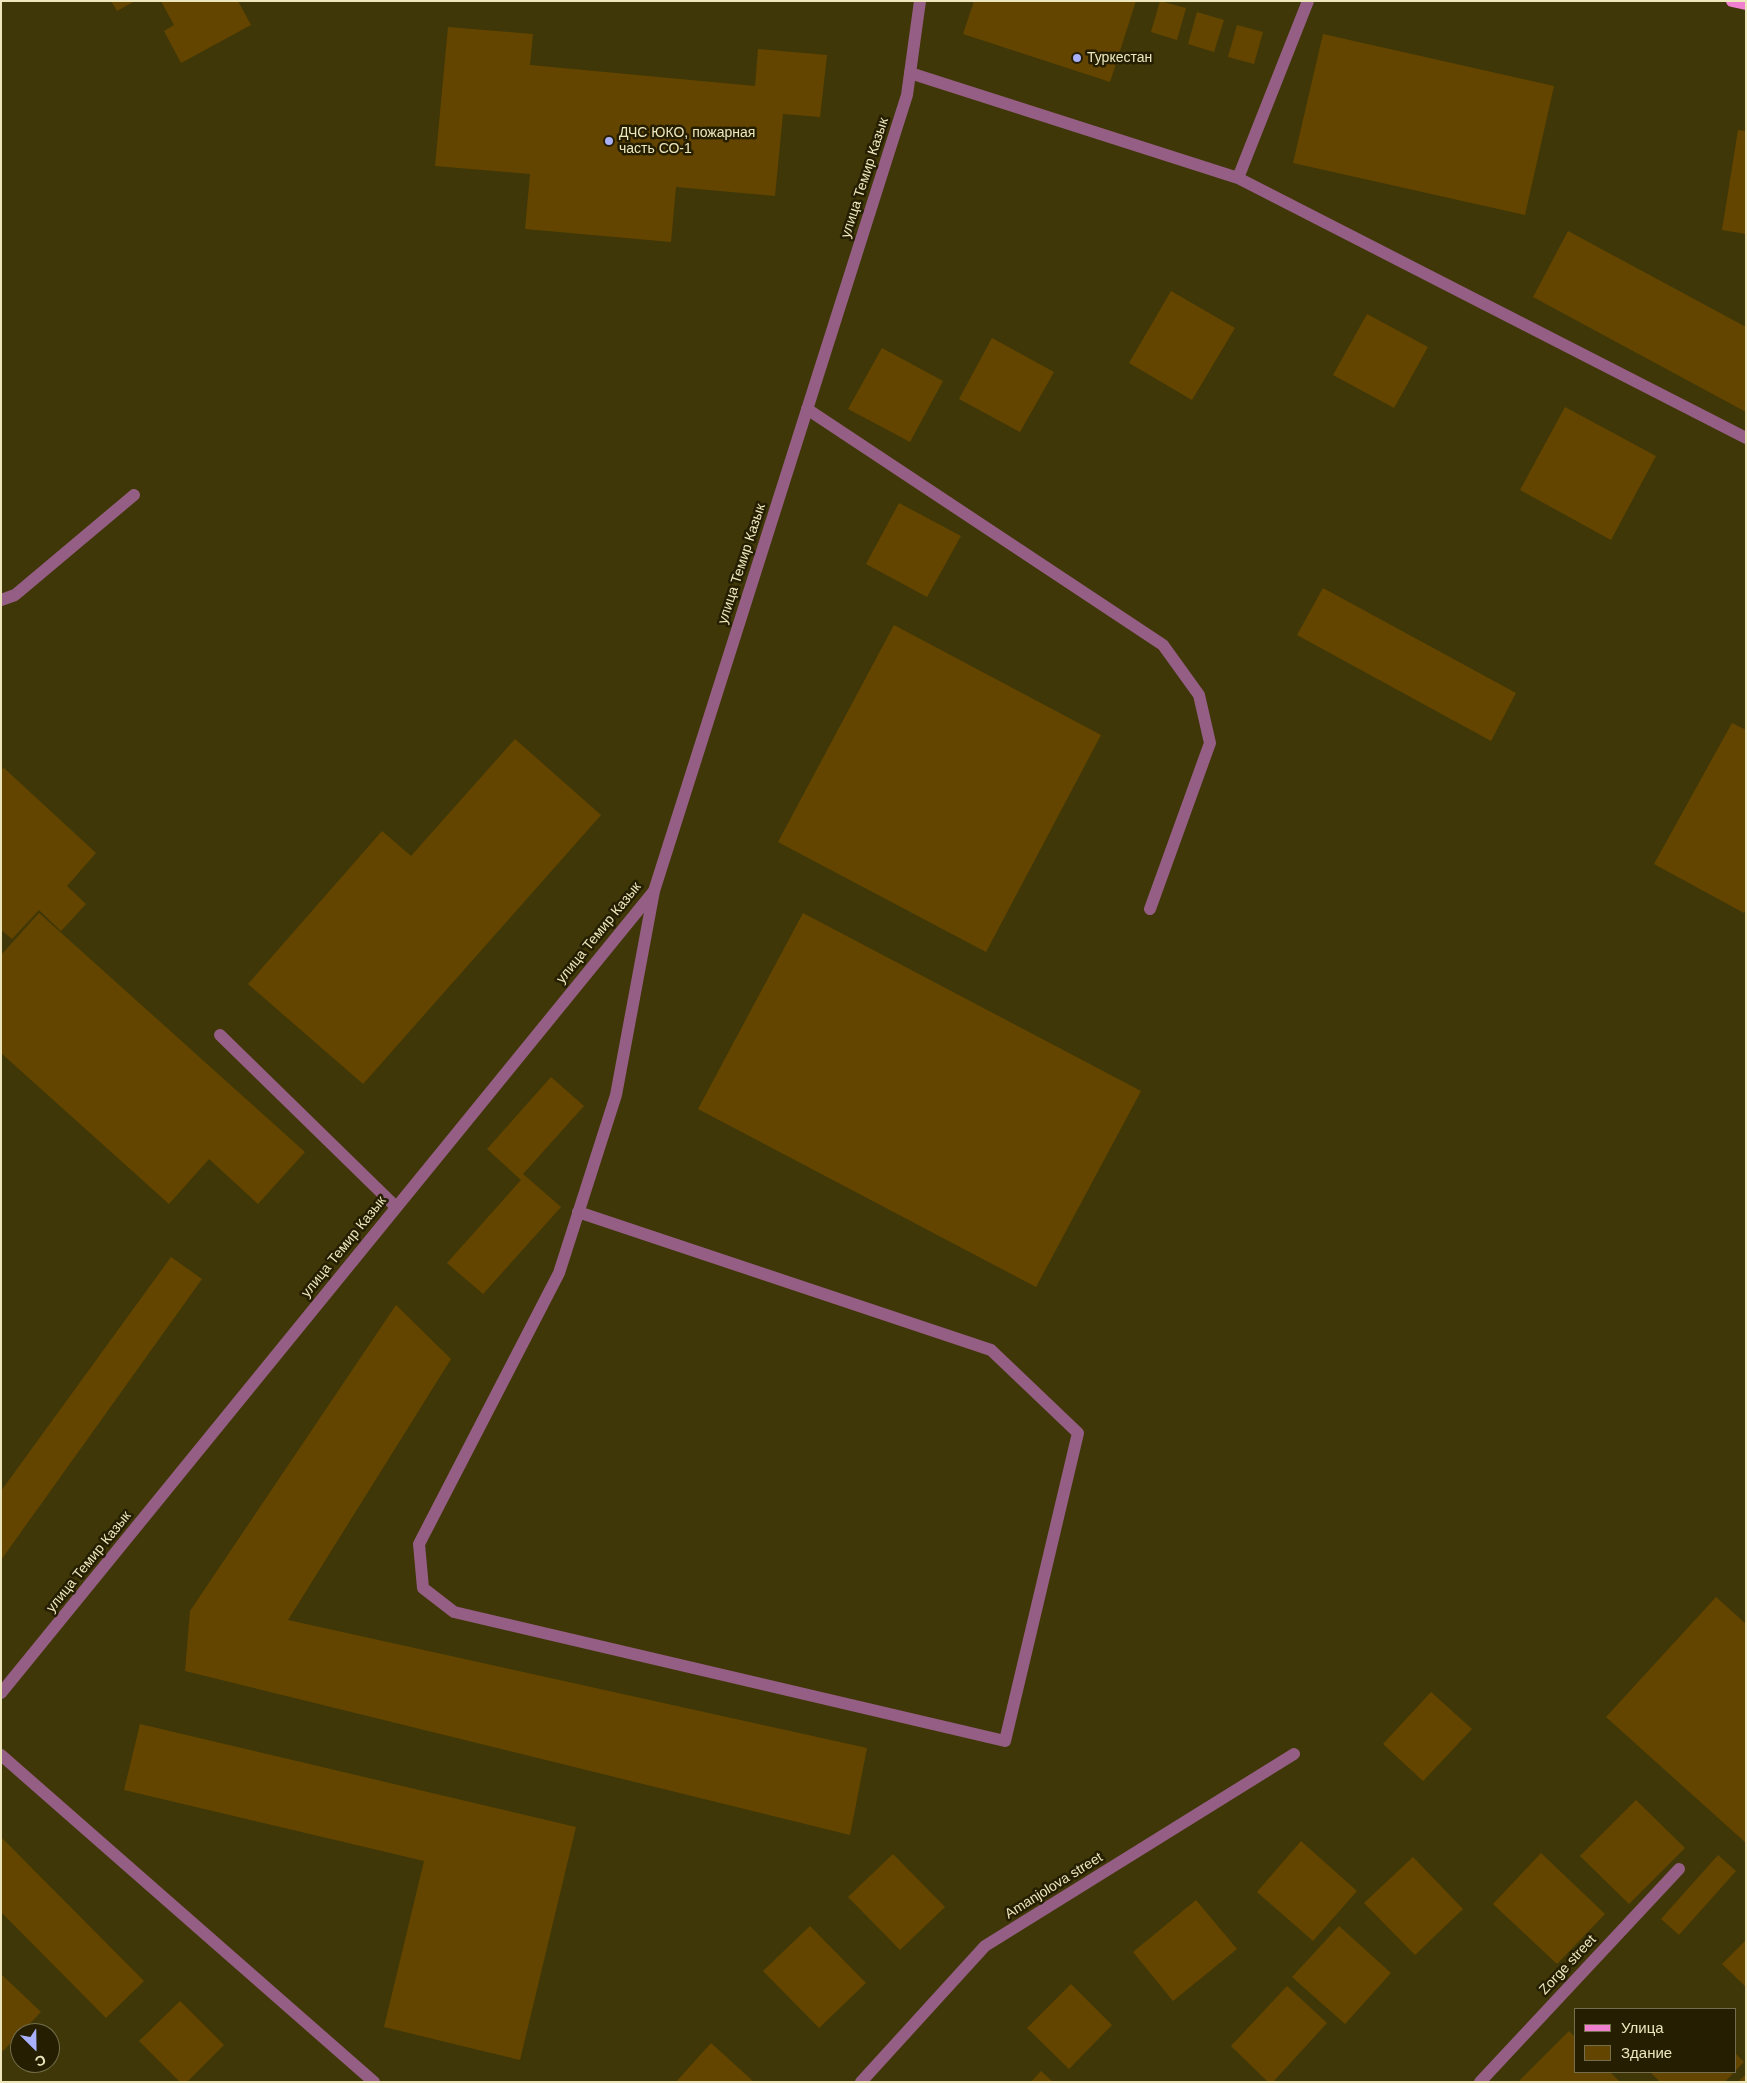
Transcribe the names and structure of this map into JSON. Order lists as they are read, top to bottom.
{
  "streets": {
    "street": ["улица Темир Казык", "Amanjolova street", "Zorge street"]
  },
  "places": ["Туркестан", "ДЧС ЮКО, пожарная часть СО-1"],
  "legend": ["Улица", "Здание"],
  "north": "bottom right"
}
